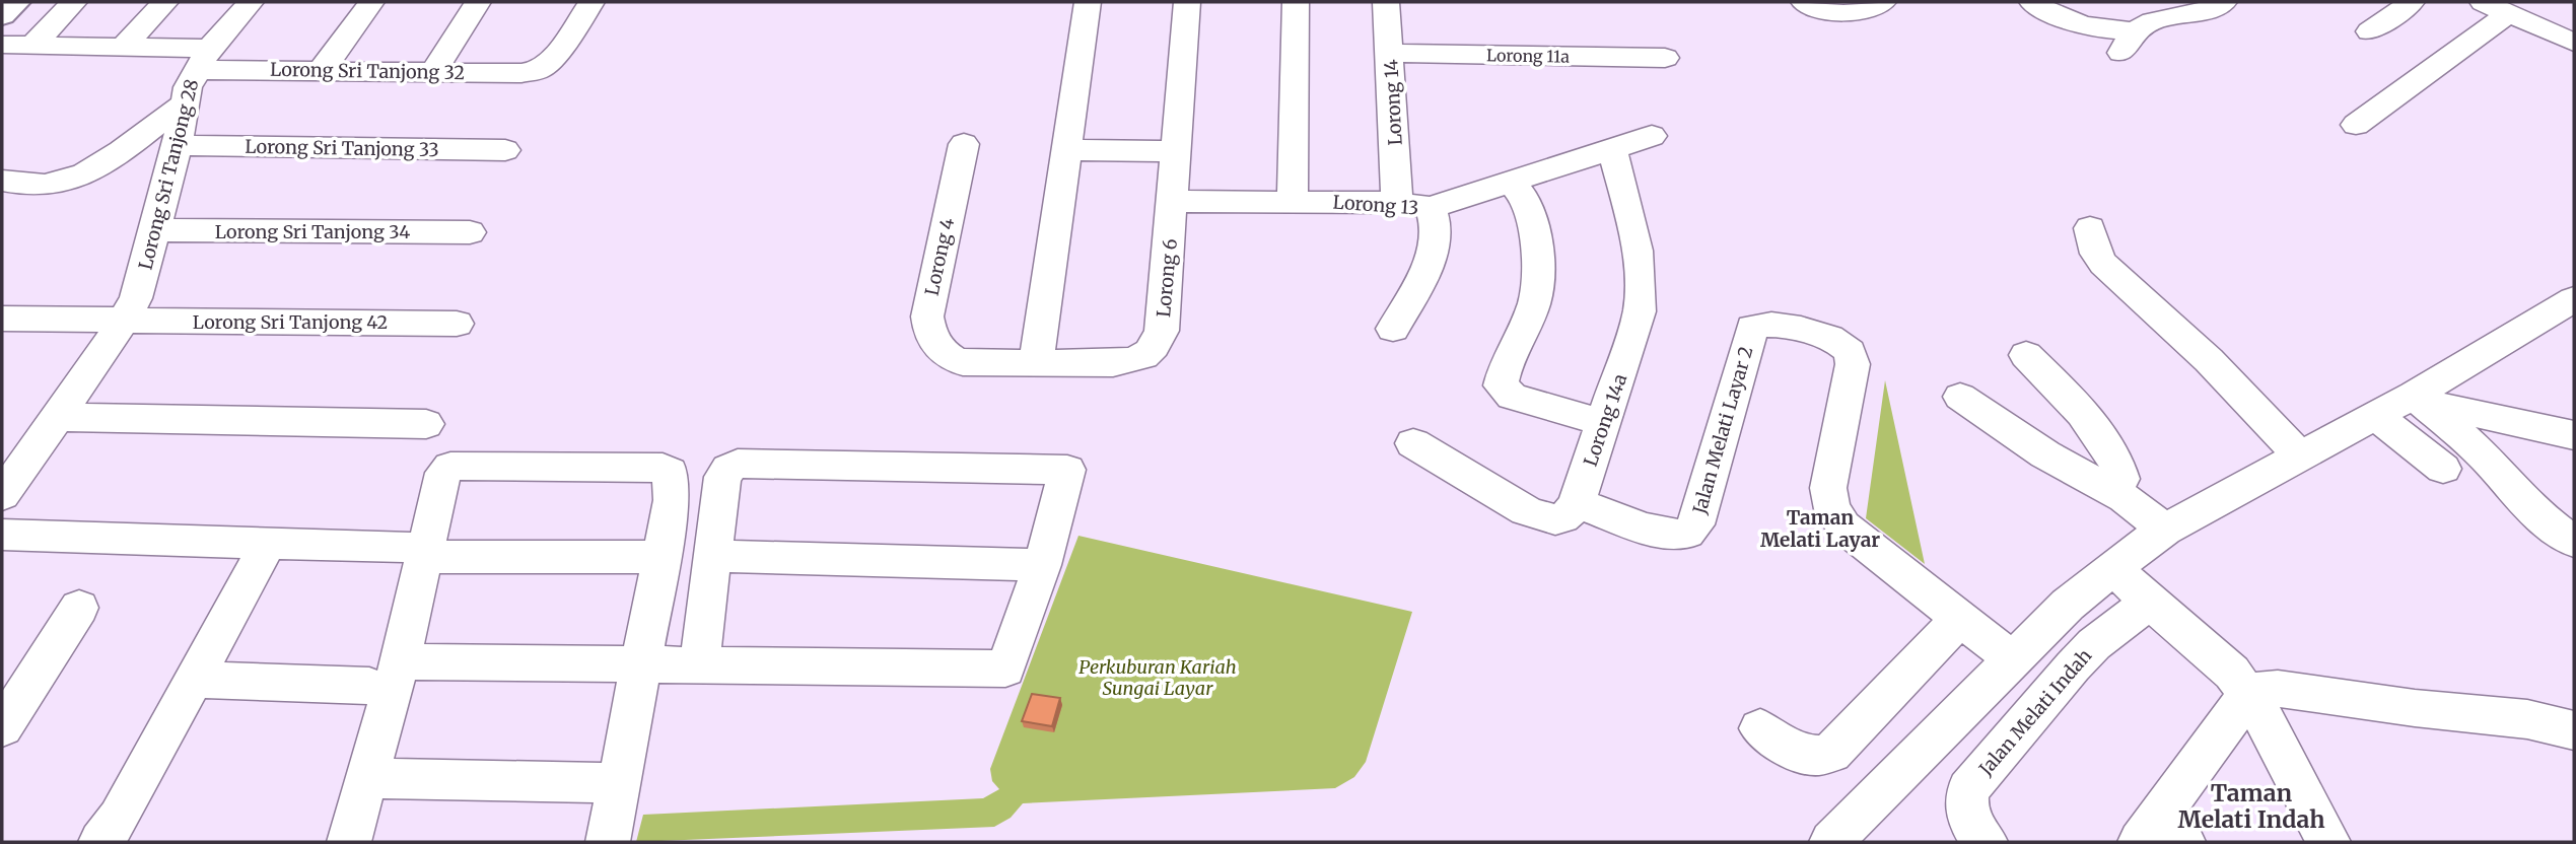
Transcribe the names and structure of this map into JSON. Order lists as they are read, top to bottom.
{
  "streets": {
    "street": [
      "Lorong 11a",
      "Lorong Sri Tanjong 32",
      "Lorong 14",
      "Lorong Sri Tanjong 33",
      "Lorong Sri Tanjong 28",
      "Lorong 13",
      "Lorong Sri Tanjong 34",
      "Lorong 4",
      "Lorong 6",
      "Lorong Sri Tanjong 42",
      "Lorong 14a",
      "Jalan Melati Layar 2",
      "Jalan Melati Indah"
    ]
  },
  "crossings": [
    ["Lorong 11a", "Lorong 14"],
    ["Lorong Sri Tanjong 32", "Lorong Sri Tanjong 28"],
    ["Lorong 14", "Lorong 13"],
    ["Lorong Sri Tanjong 33", "Lorong Sri Tanjong 28"],
    ["Lorong Sri Tanjong 28", "Lorong Sri Tanjong 34"],
    ["Lorong Sri Tanjong 28", "Lorong Sri Tanjong 42"],
    ["Lorong 13", "Lorong 6"],
    ["Lorong 13", "Lorong 14a"],
    ["Lorong 4", "Lorong 6"],
    ["Lorong 14a", "Jalan Melati Layar 2"]
  ],
  "districts": ["Taman Melati Layar", "Taman Melati Indah"],
  "parks": ["Perkuburan Kariah Sungai Layar"]
}
